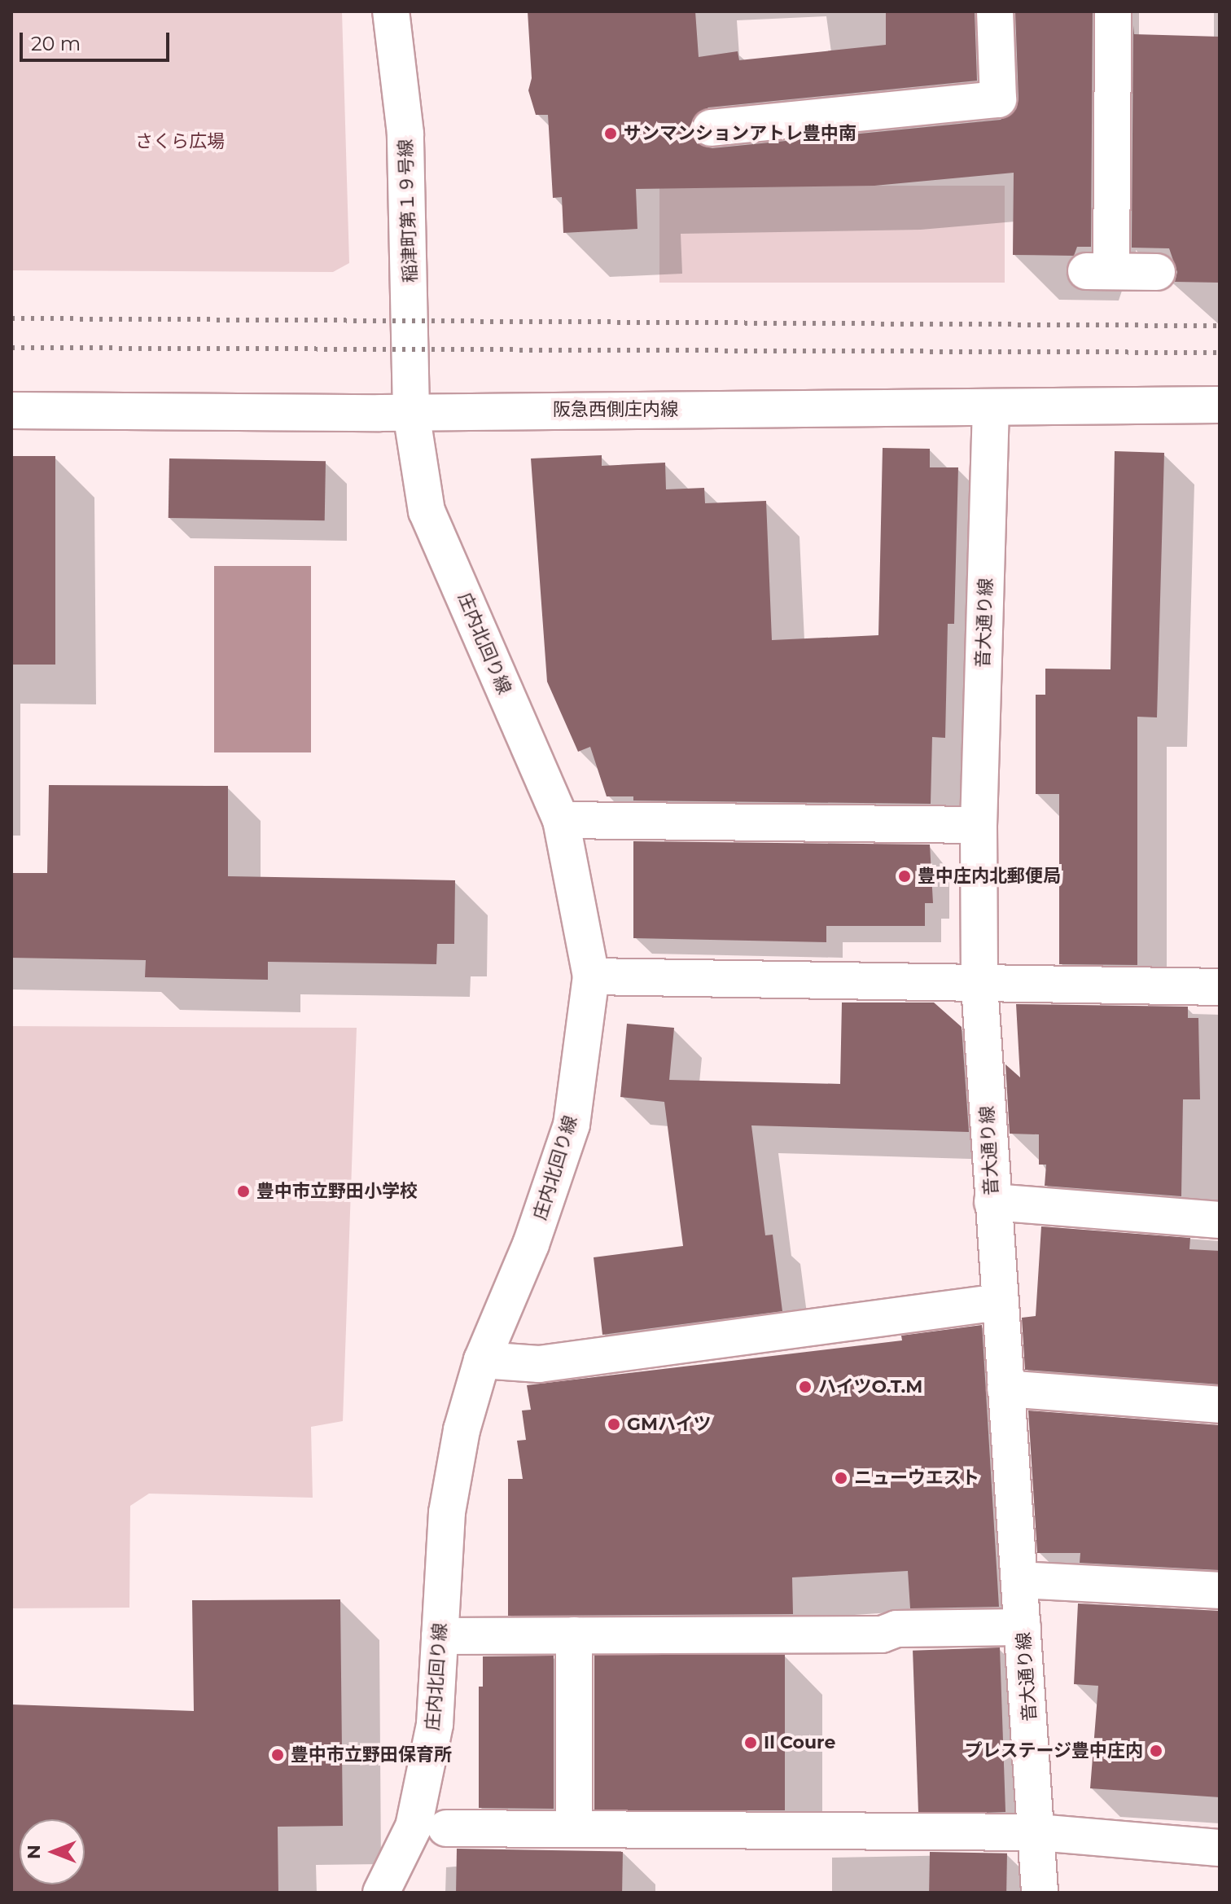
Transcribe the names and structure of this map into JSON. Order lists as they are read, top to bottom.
{
  "streets": {
    "street": [
      "稲津町第１９号線",
      "阪急西側庄内線",
      "音大通り線",
      "庄内北回り線"
    ]
  },
  "crossings": [
    ["稲津町第１９号線", "阪急西側庄内線"],
    ["稲津町第１９号線", "庄内北回り線"],
    ["阪急西側庄内線", "音大通り線"],
    ["阪急西側庄内線", "庄内北回り線"]
  ],
  "parks": ["さくら広場"],
  "places": [
    "サンマンションアトレ豊中南",
    "豊中庄内北郵便局",
    "豊中市立野田小学校",
    "ハイツO.T.M",
    "GMハイツ",
    "ニューウエスト",
    "Il Coure",
    "プレステージ豊中庄内",
    "豊中市立野田保育所"
  ],
  "scale_bar": "20 m",
  "north": "left"
}
